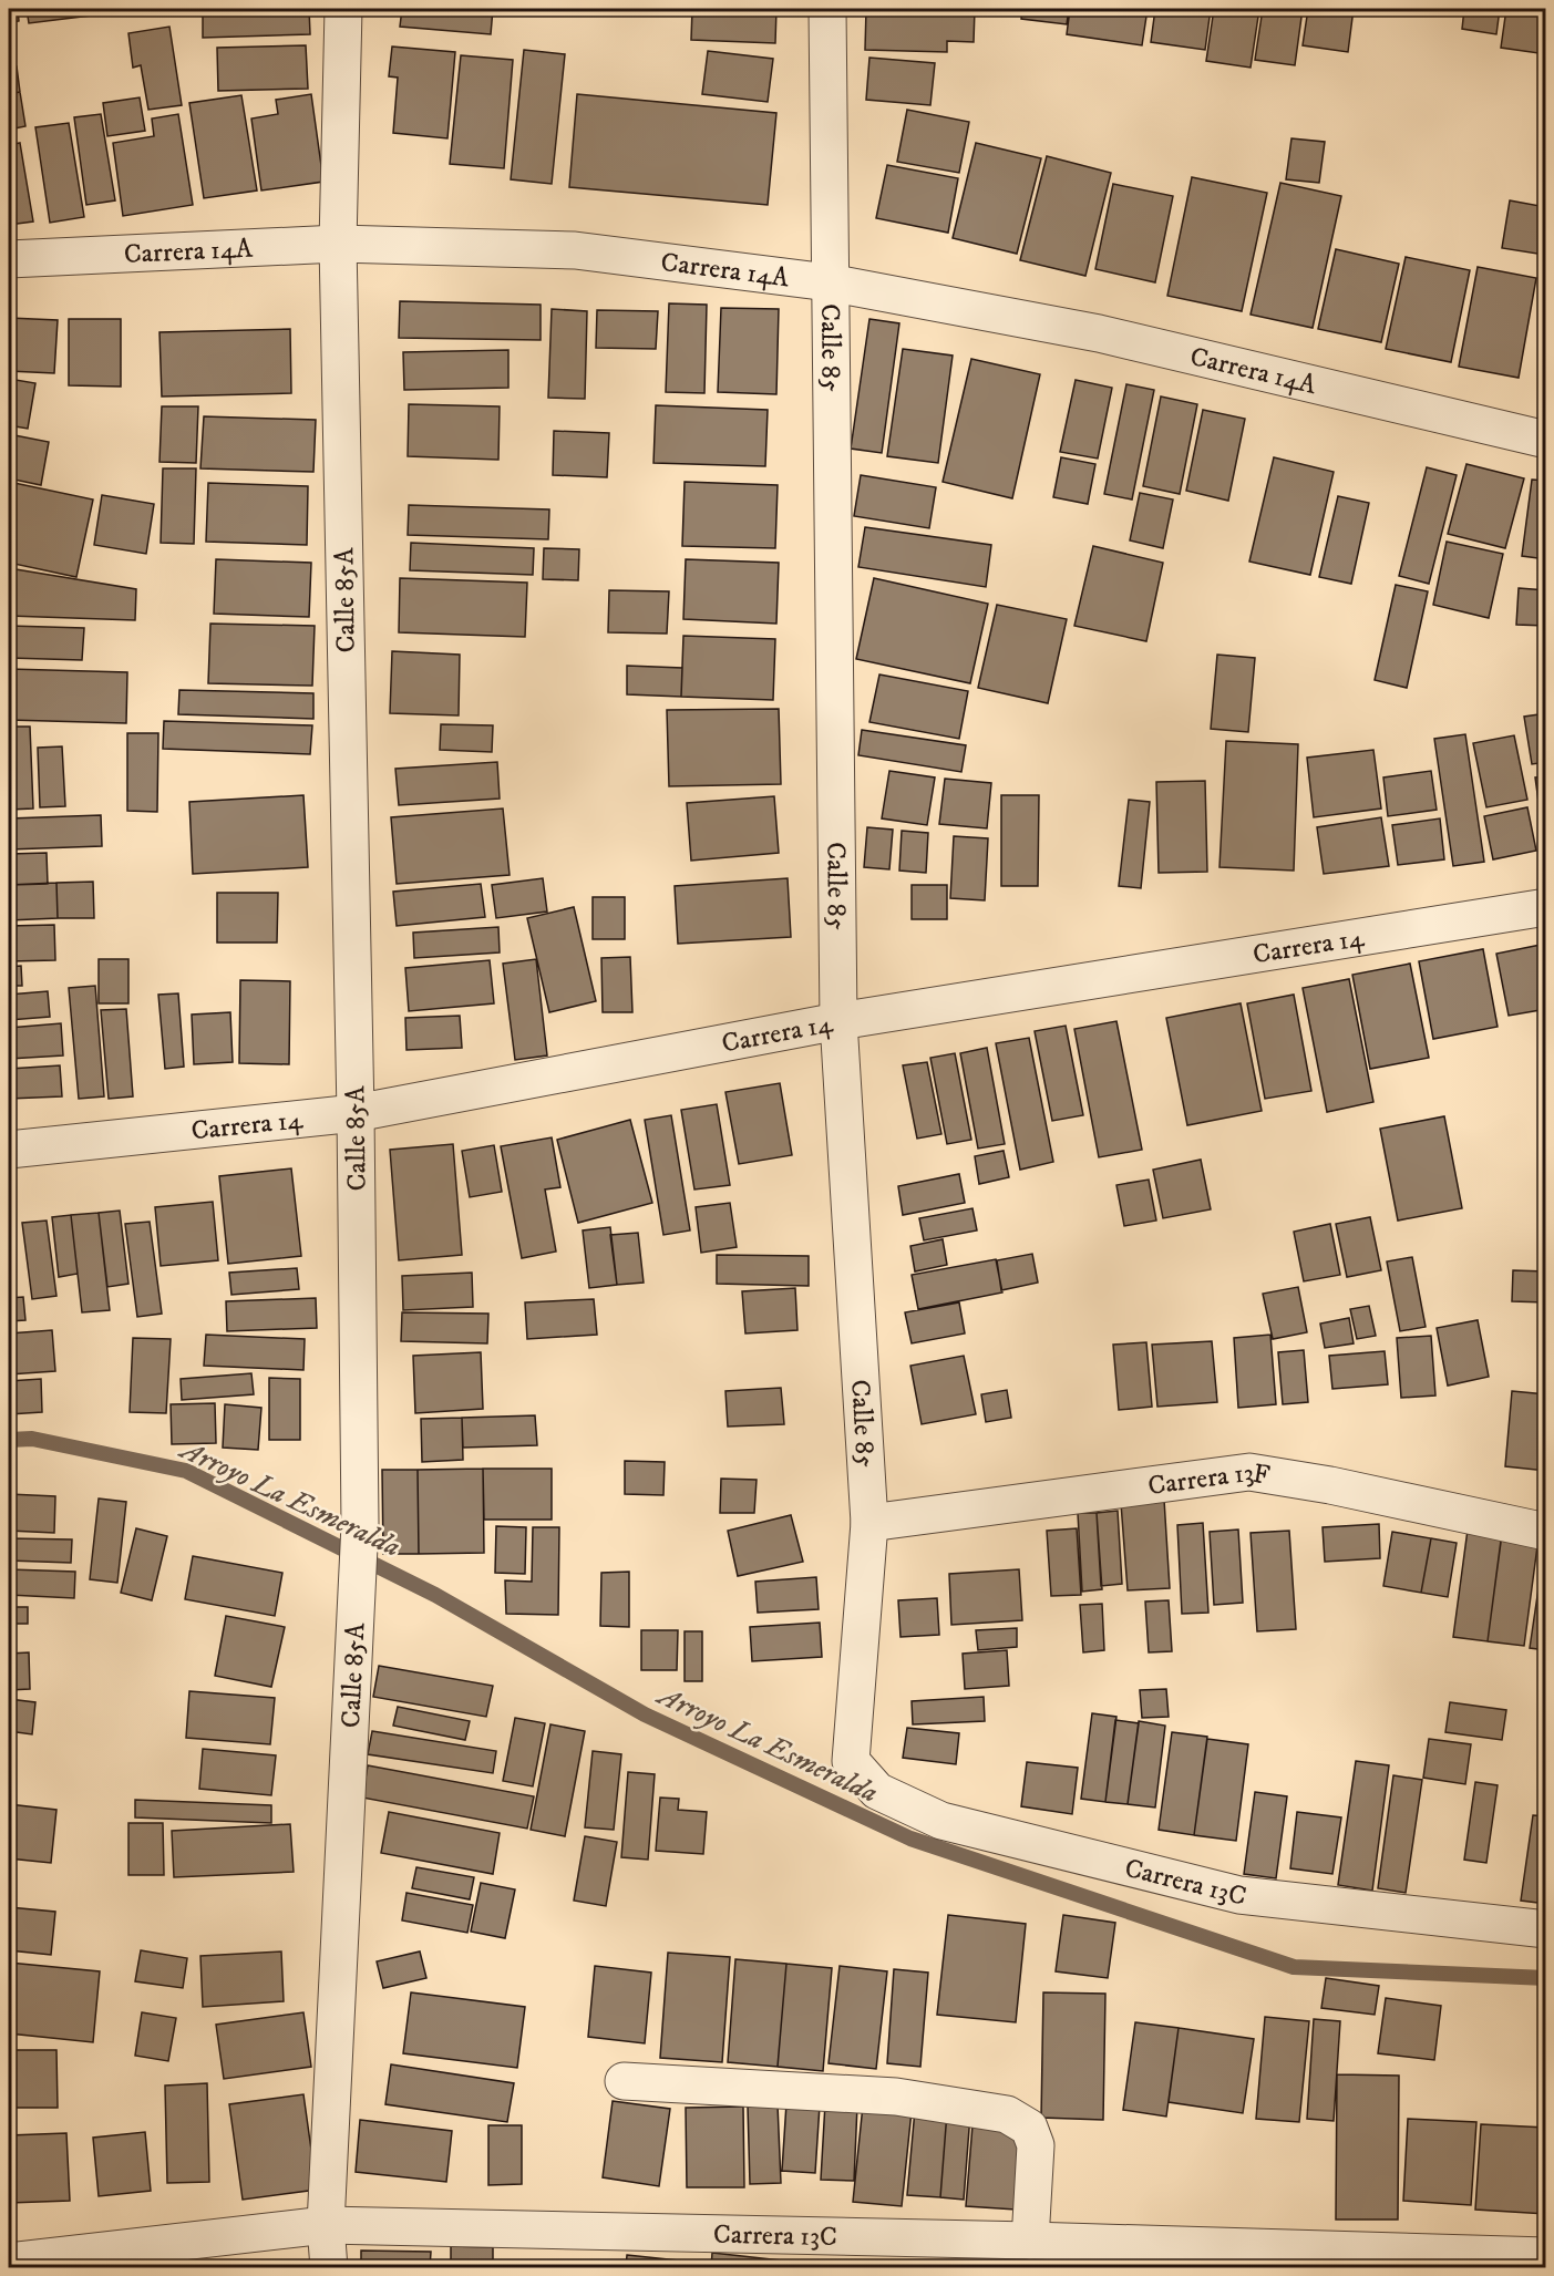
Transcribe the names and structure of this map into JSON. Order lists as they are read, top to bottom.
{
  "streets": {
    "street": [
      "Carrera 14A",
      "Calle 85",
      "Calle 85A",
      "Carrera 14",
      "Carrera 13F",
      "Carrera 13C"
    ]
  },
  "crossings": [
    ["Carrera 14A", "Calle 85"],
    ["Carrera 14A", "Calle 85A"],
    ["Calle 85", "Carrera 14"],
    ["Calle 85", "Carrera 13F"],
    ["Calle 85", "Carrera 13C"],
    ["Calle 85A", "Carrera 14"],
    ["Calle 85A", "Carrera 13C"]
  ],
  "water": ["Arroyo La Esmeralda"]
}
